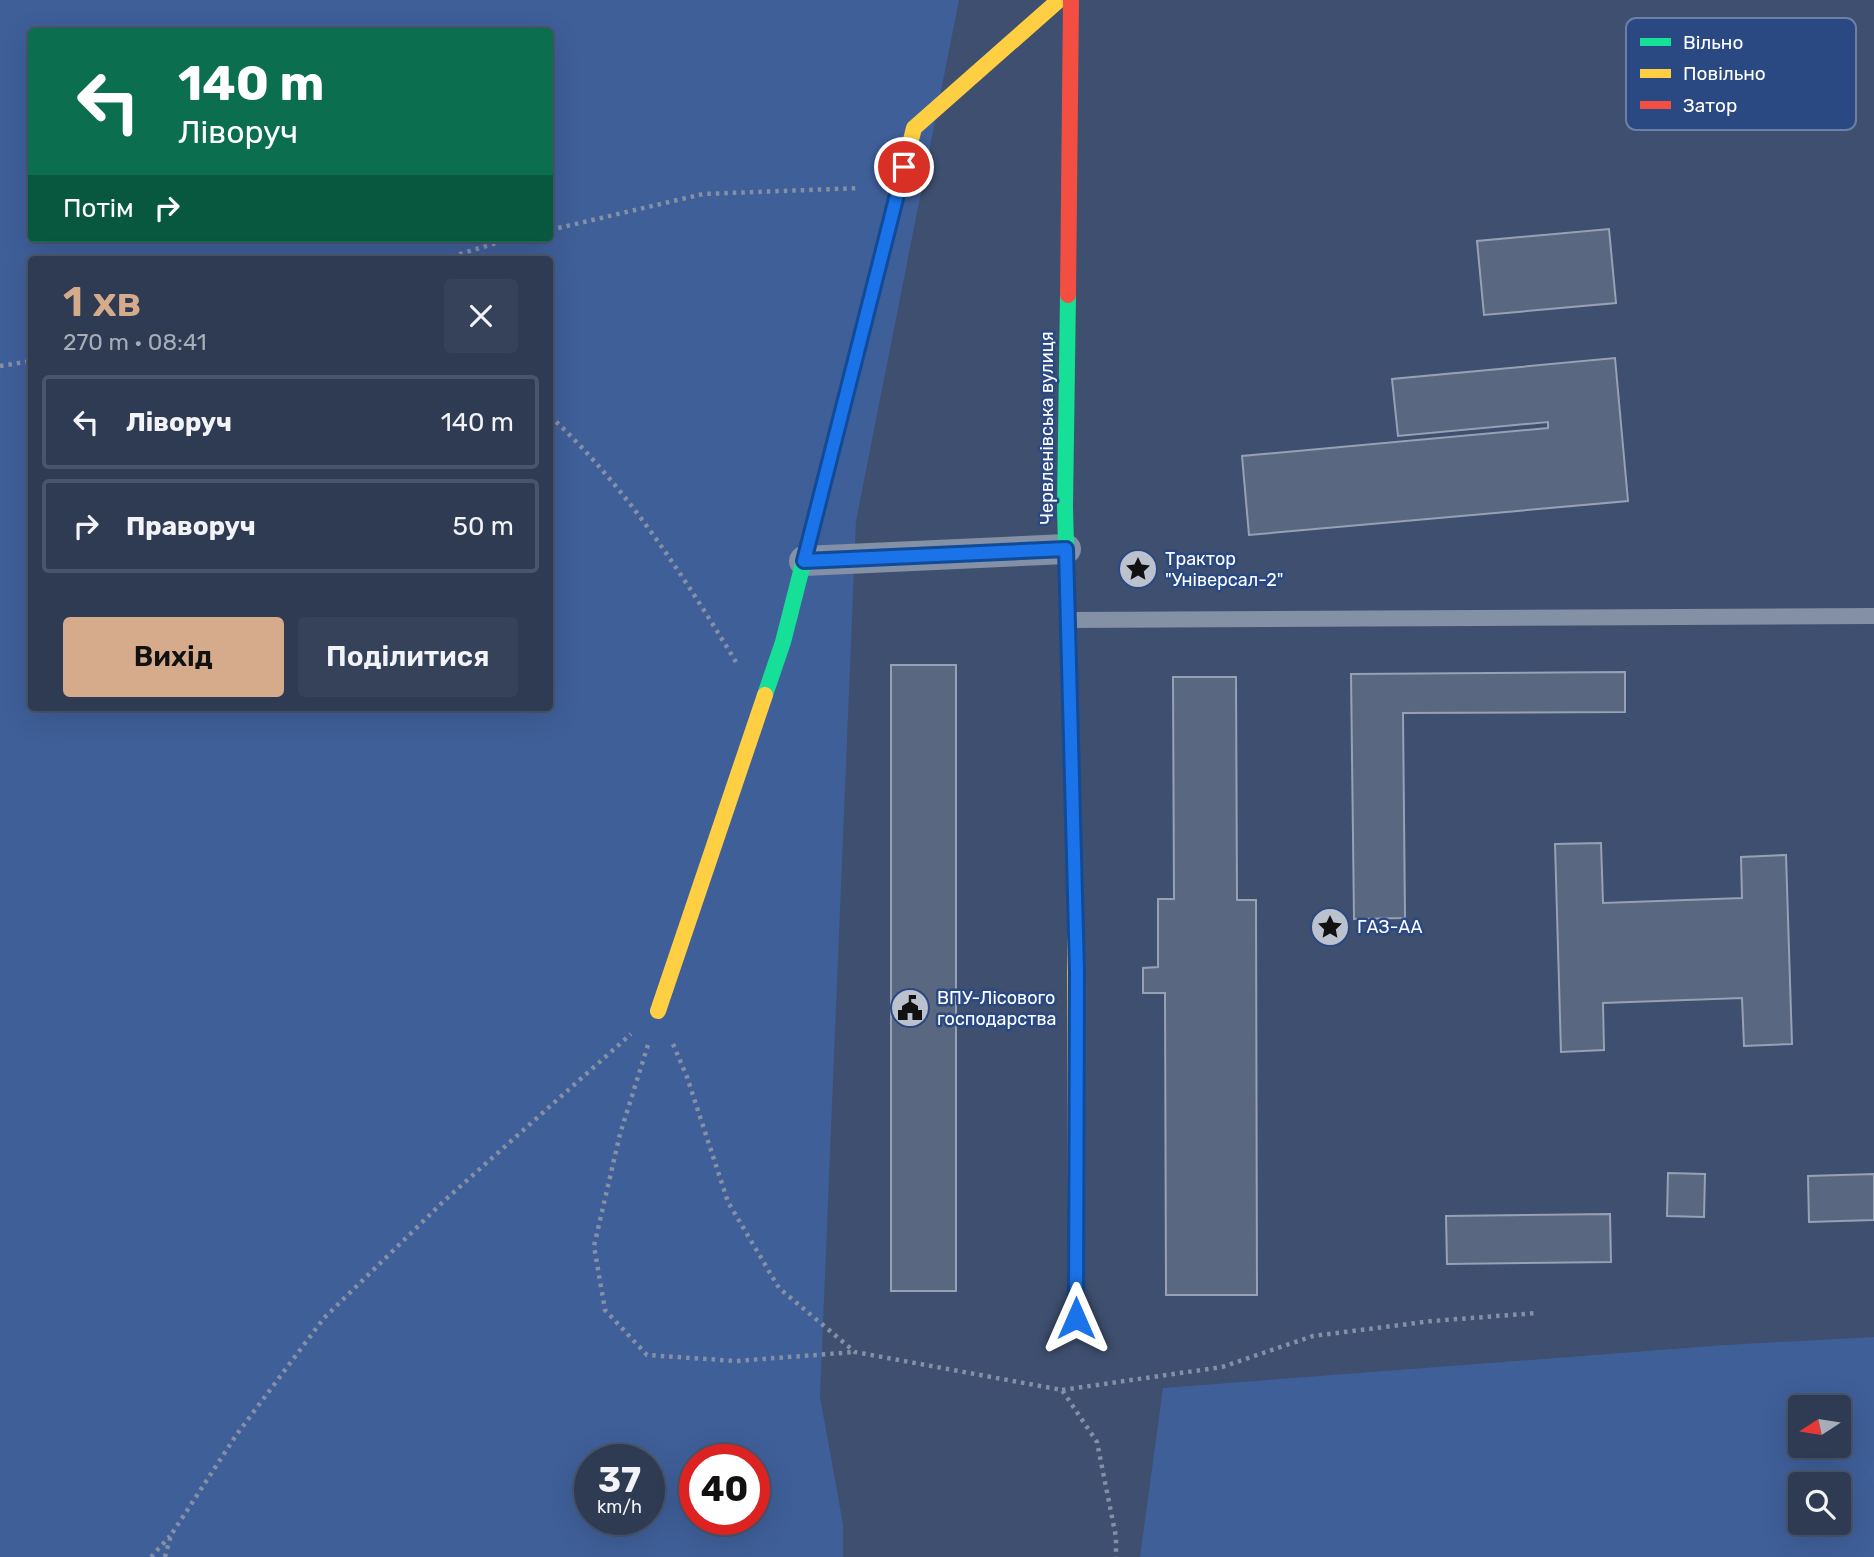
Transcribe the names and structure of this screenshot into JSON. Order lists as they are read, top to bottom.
{
  "streets": {
    "street": ["Червленівська вулиця"]
  },
  "places": {
    "place": ["Трактор \"Універсал-2\"", "ГАЗ-АА"],
    "public building": ["ВПУ-Лісового господарства"]
  },
  "legend": ["Вільно", "Повільно", "Затор"],
  "north": "left",
  "page": {
    "turn": ["140 m", "Ліворуч"],
    "then": "Потім",
    "heading": ["1 хв", "270 m · 08:41"],
    "list": [
      {
        "name": "Ліворуч",
        "value": "140 m"
      },
      {
        "name": "Праворуч",
        "value": "50 m"
      }
    ],
    "buttons": ["Вихід", "Поділитися"],
    "speed": "37 km/h",
    "limit": "40"
  }
}
